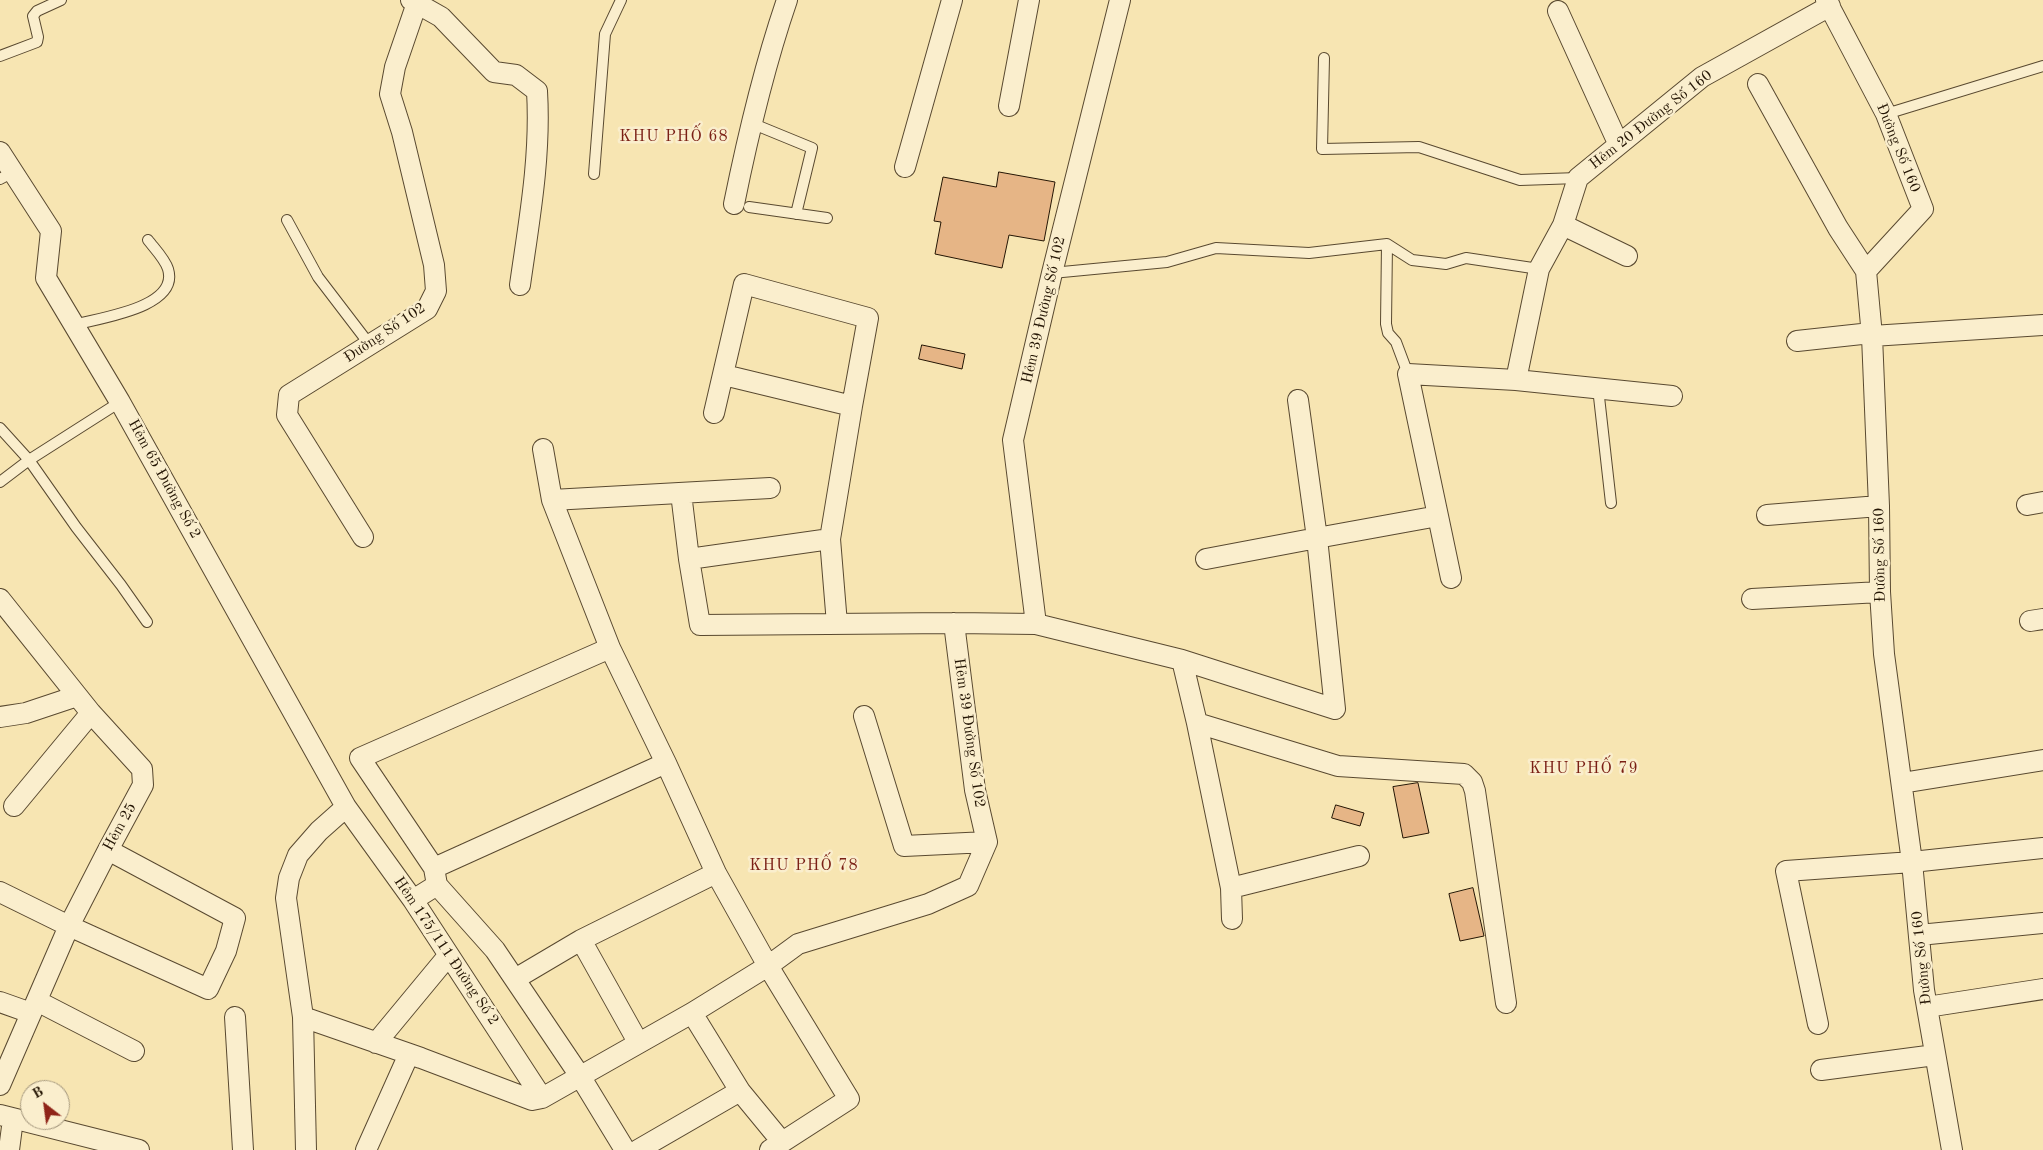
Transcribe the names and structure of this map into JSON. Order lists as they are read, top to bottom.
{
  "streets": {
    "street": [
      "Hẻm 20 Đường Số 160",
      "Đường Số 160",
      "Hẻm 39 Đường Số 102",
      "Đường Số 102",
      "Hẻm 65 Đường Số 2",
      "Hẻm 25",
      "Hẻm 175/111 Đường Số 2"
    ]
  },
  "crossings": [
    ["Hẻm 20 Đường Số 160", "Đường Số 160"],
    ["Hẻm 65 Đường Số 2", "Hẻm 175/111 Đường Số 2"]
  ],
  "districts": ["KHU PHỐ 68", "KHU PHỐ 79", "KHU PHỐ 78"],
  "north": "top left"
}
